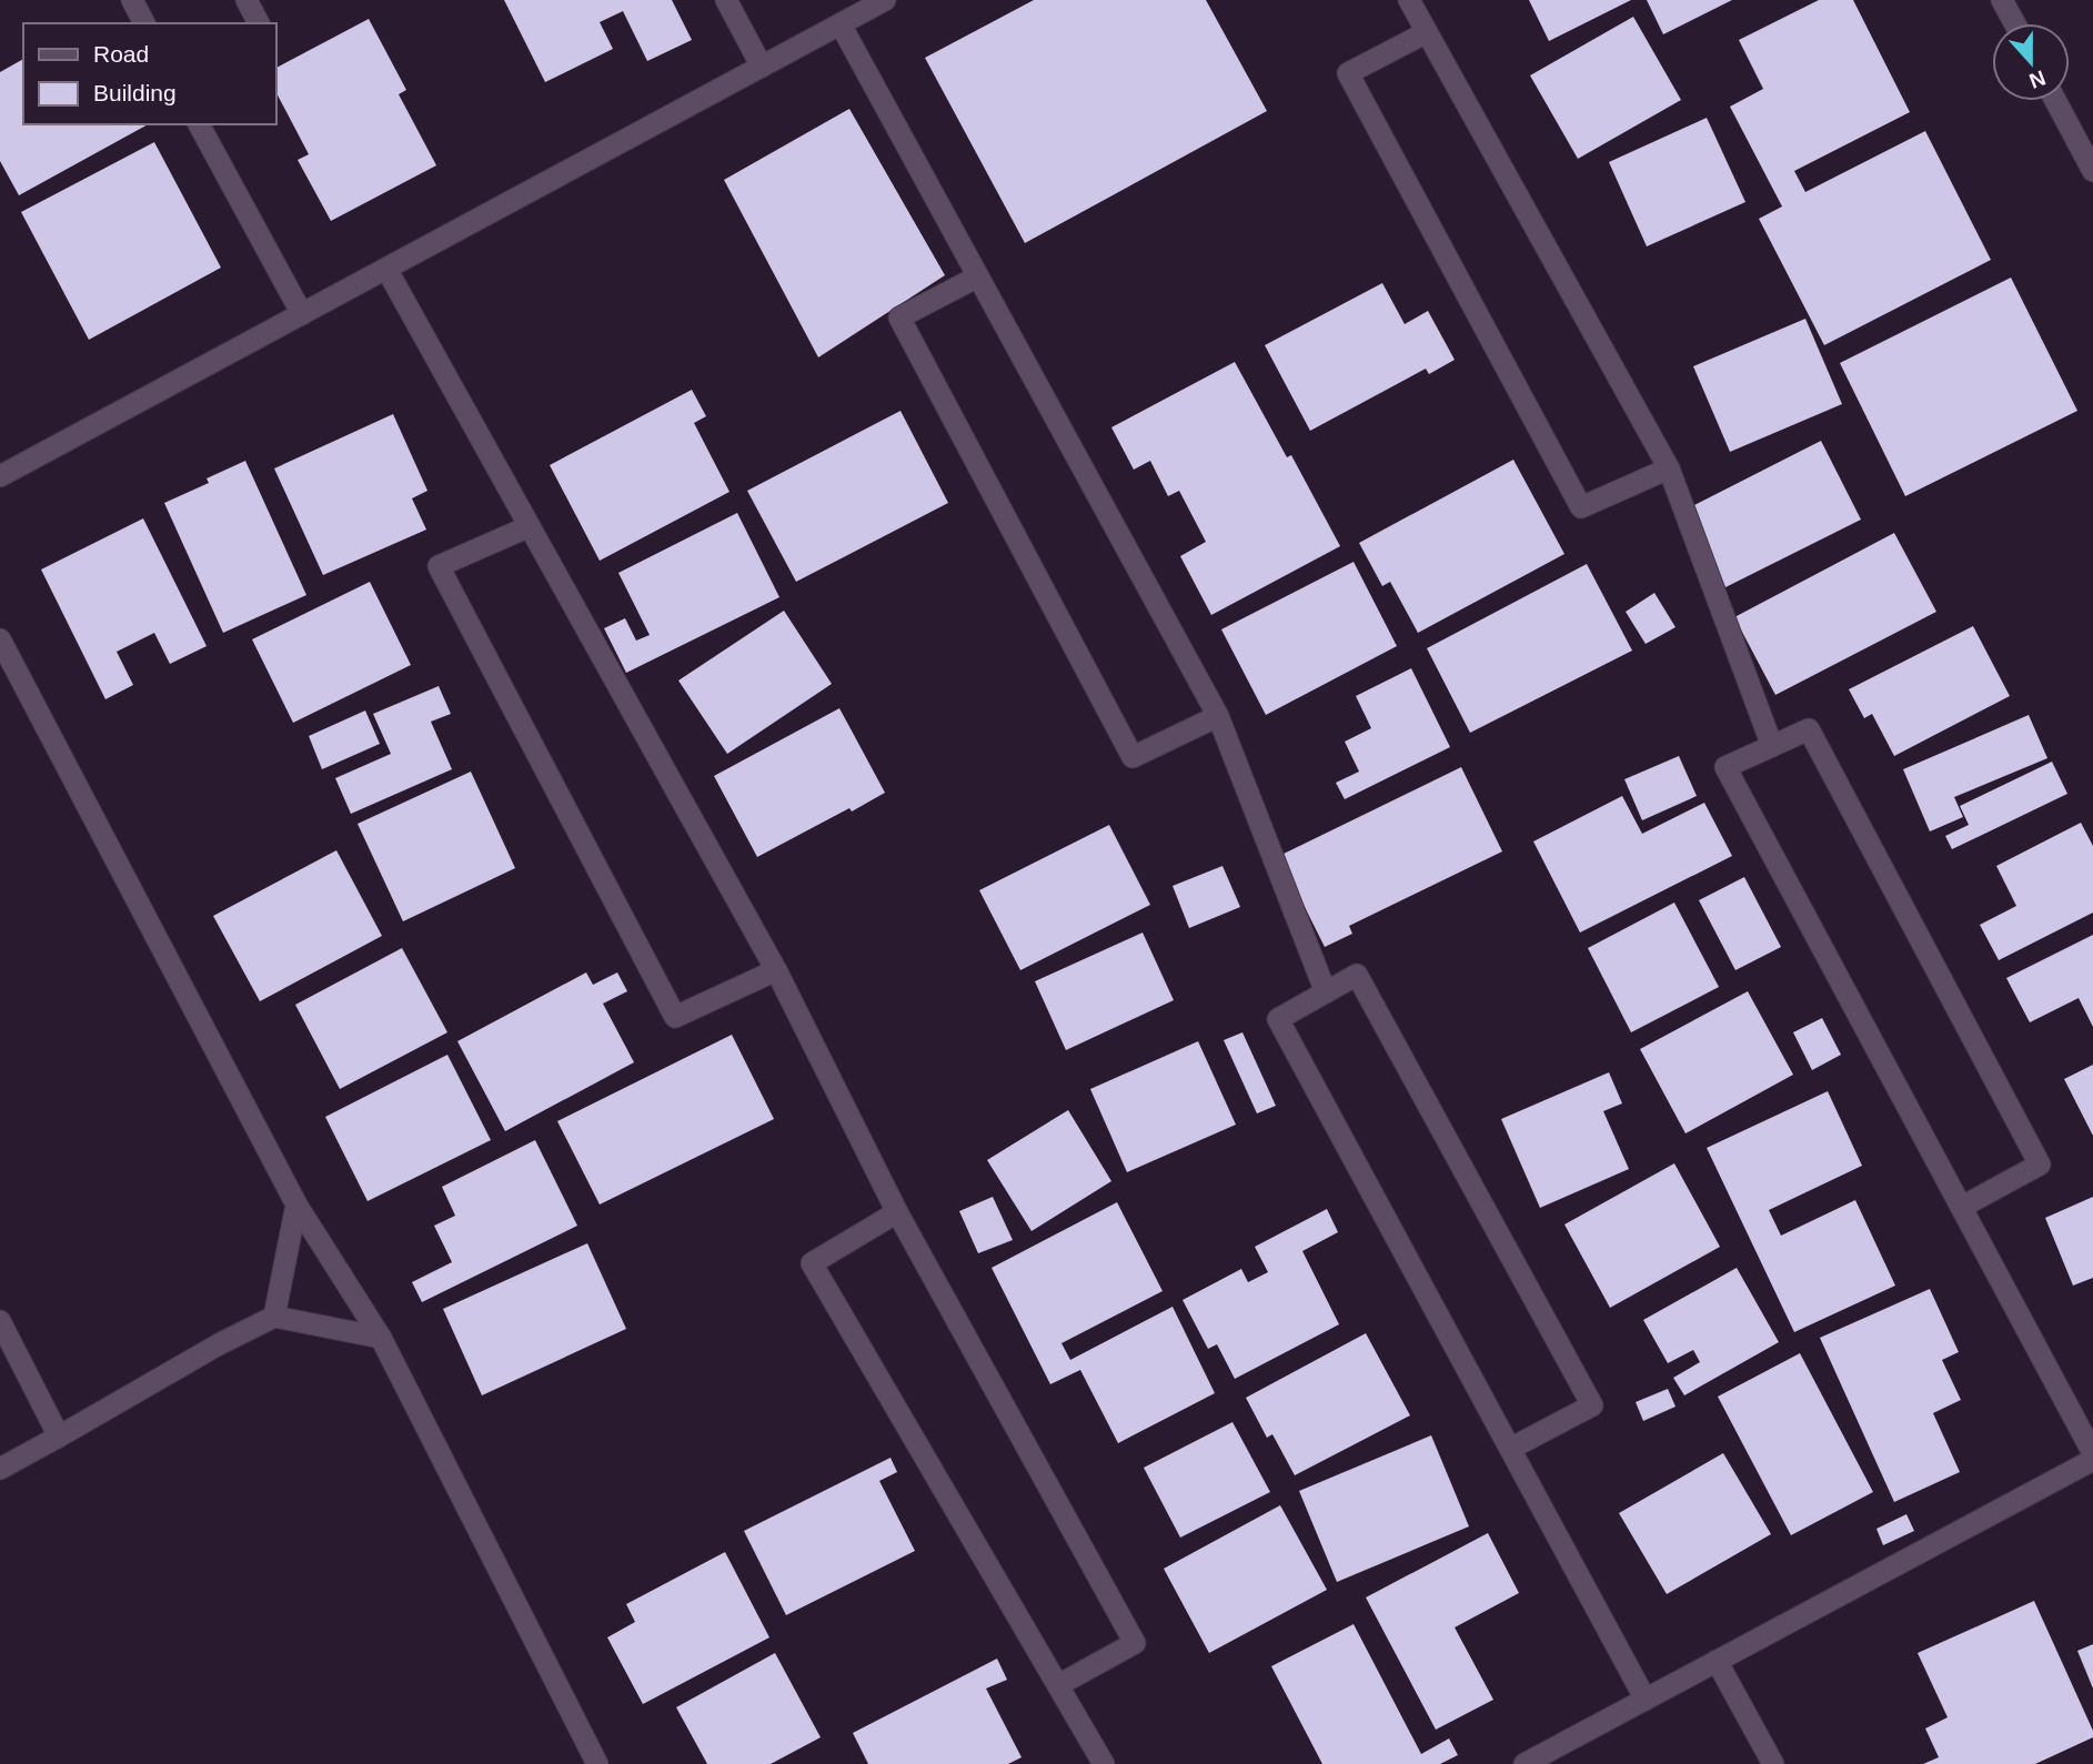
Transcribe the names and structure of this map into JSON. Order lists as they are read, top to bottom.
{
  "legend": ["Road", "Building"],
  "north": "bottom"
}
